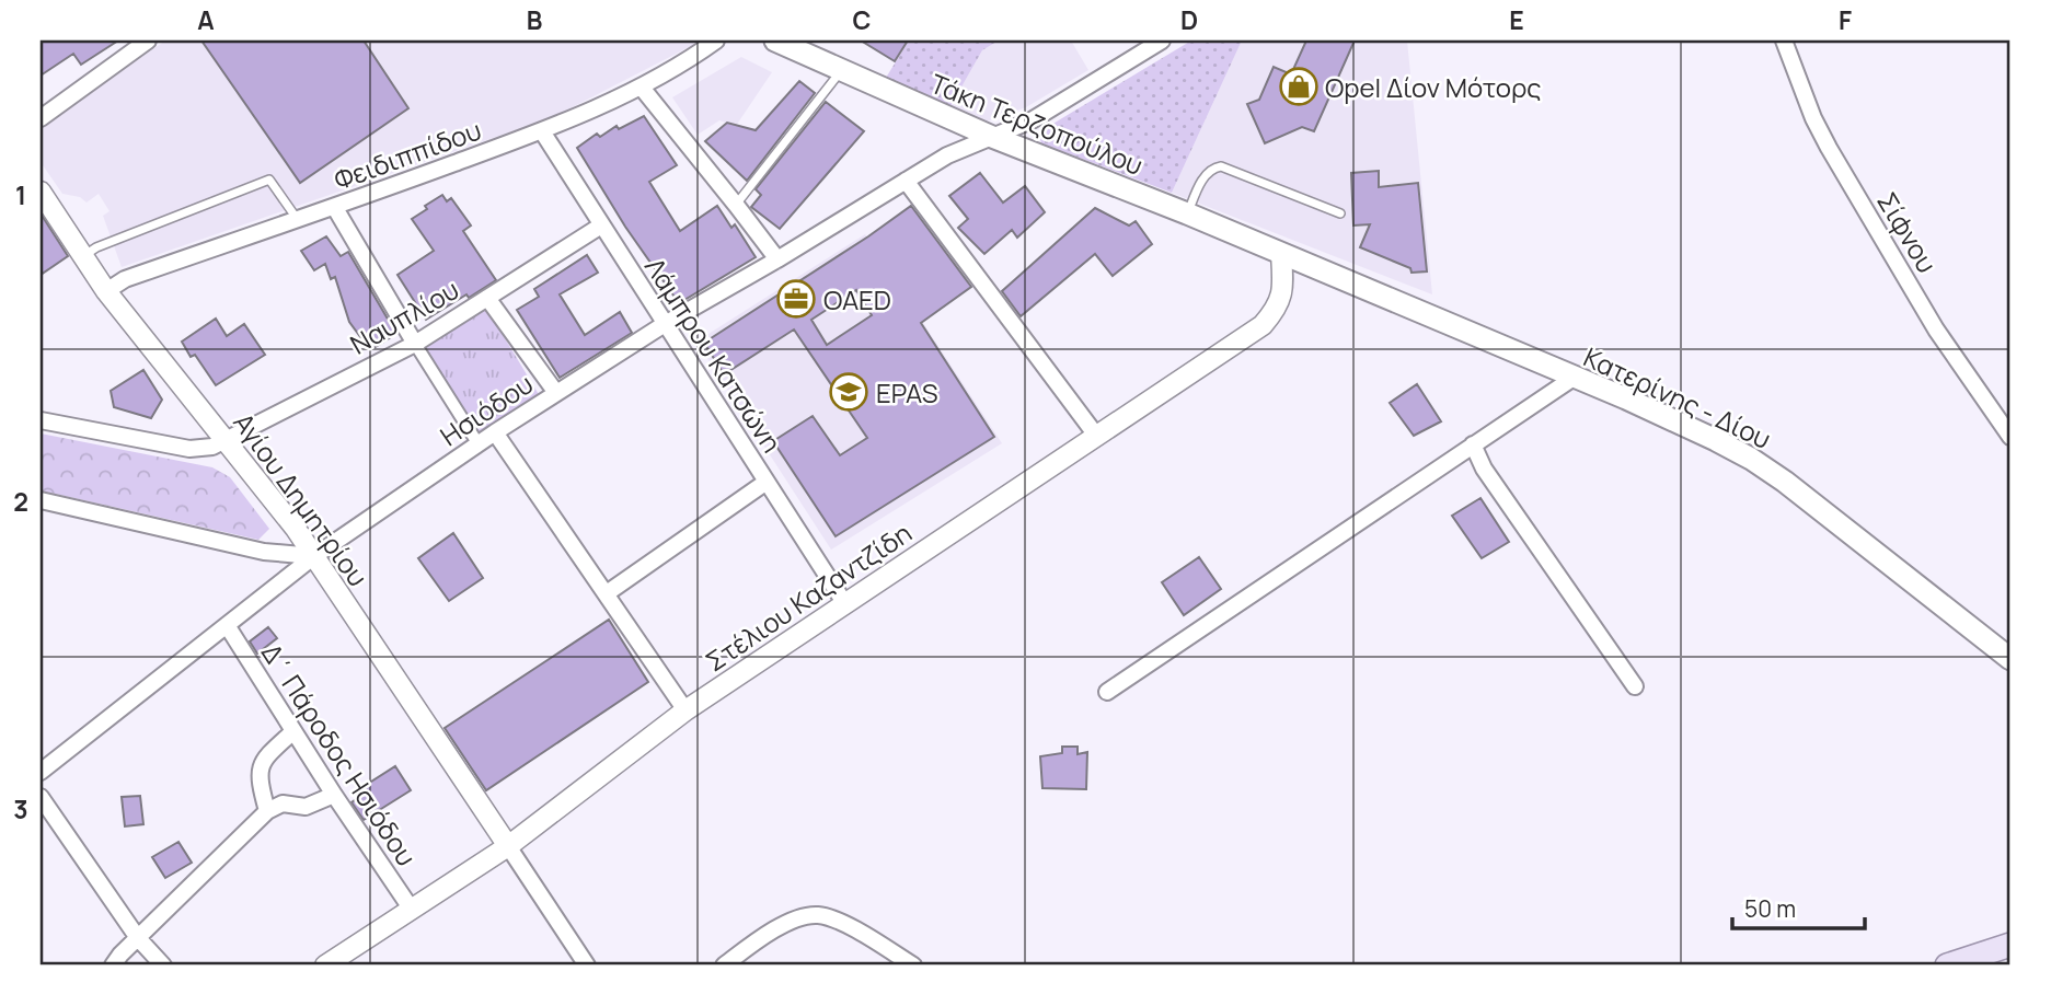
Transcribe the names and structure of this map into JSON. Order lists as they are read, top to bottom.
{
  "streets": {
    "main road": ["Τάκη Τερζοπούλου", "Κατερίνης - Δίου"],
    "street": [
      "Φειδιππίδου",
      "Σίφνου",
      "Ναυπλίου",
      "Λάμπρου Κατσώνη",
      "Ησιόδου",
      "Αγίου Δημητρίου",
      "Στέλιου Καζαντζίδη",
      "Δ΄ Πάροδος Ησιόδου"
    ]
  },
  "crossings": [
    ["Τάκη Τερζοπούλου", "Κατερίνης - Δίου"],
    ["Τάκη Τερζοπούλου", "Ησιόδου"],
    ["Τάκη Τερζοπούλου", "Στέλιου Καζαντζίδη"],
    ["Φειδιππίδου", "Λάμπρου Κατσώνη"],
    ["Φειδιππίδου", "Αγίου Δημητρίου"],
    ["Ναυπλίου", "Λάμπρου Κατσώνη"],
    ["Ναυπλίου", "Αγίου Δημητρίου"],
    ["Λάμπρου Κατσώνη", "Ησιόδου"],
    ["Λάμπρου Κατσώνη", "Στέλιου Καζαντζίδη"],
    ["Κατερίνης - Δίου", "Στέλιου Καζαντζίδη"],
    ["Ησιόδου", "Αγίου Δημητρίου"],
    ["Ησιόδου", "Δ΄ Πάροδος Ησιόδου"],
    ["Αγίου Δημητρίου", "Στέλιου Καζαντζίδη"],
    ["Στέλιου Καζαντζίδη", "Δ΄ Πάροδος Ησιόδου"]
  ],
  "places": {
    "shop": ["Opel Δίον Μότορς"],
    "office": ["OAED"],
    "school or university": ["EPAS"]
  },
  "scale_bar": "50 m",
  "grid": {
    "columns": [
      "A",
      "B",
      "C",
      "D",
      "E",
      "F"
    ],
    "rows": ["1", "2", "3"]
  }
}
